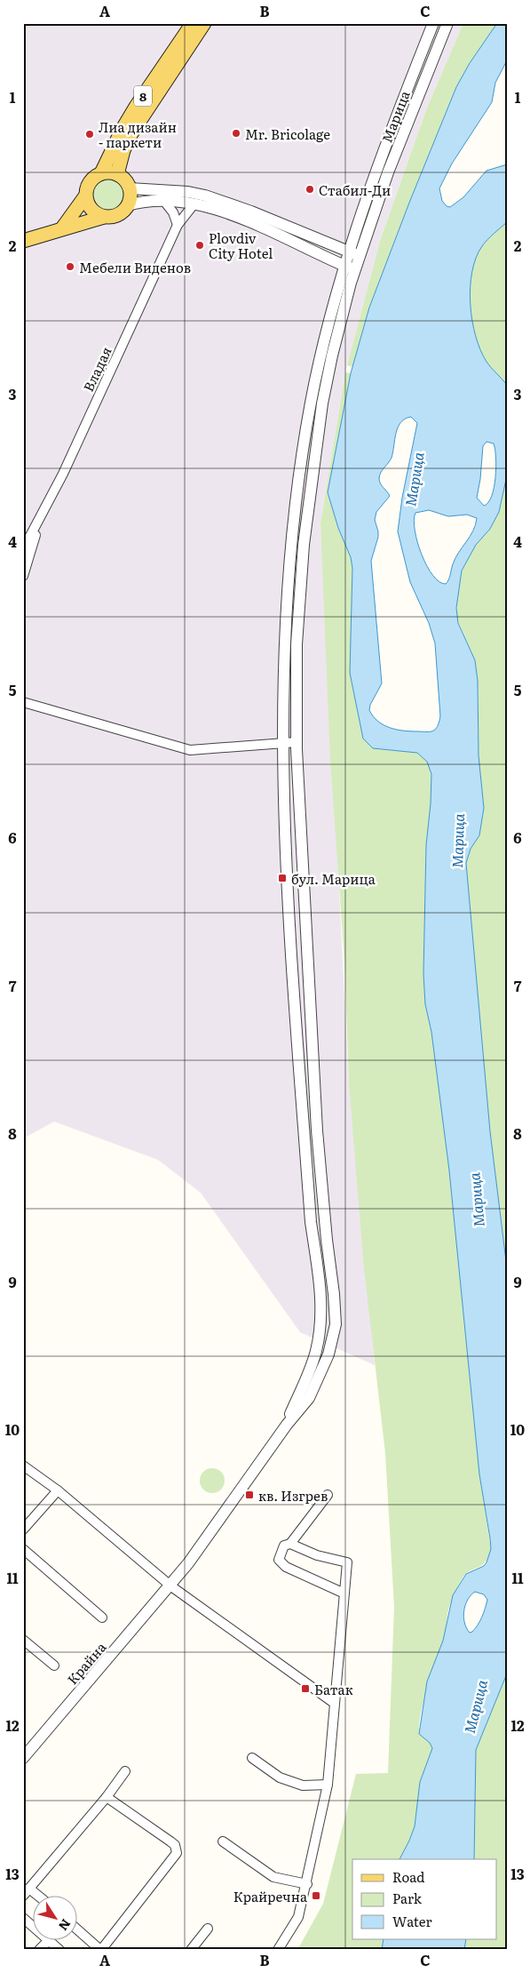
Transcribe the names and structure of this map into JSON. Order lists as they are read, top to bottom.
{
  "streets": {
    "main road": ["8"],
    "street": ["Марица", "Владая", "Крайна"]
  },
  "crossings": [
    ["Марица", "Крайна"]
  ],
  "water": ["Марица"],
  "places": {
    "other": [
      "Mr. Bricolage",
      "Лиа дизайн - паркети",
      "Стабил-Ди",
      "Plovdiv City Hotel",
      "Мебели Виденов"
    ],
    "transit": [
      "бул. Марица",
      "кв. Изгрев",
      "Батак",
      "Крайречна"
    ]
  },
  "legend": ["Road", "Park", "Water"],
  "north": "bottom right",
  "grid": {
    "columns": ["A", "B", "C"],
    "rows": [
      "1",
      "2",
      "3",
      "4",
      "5",
      "6",
      "7",
      "8",
      "9",
      "10",
      "11",
      "12",
      "13"
    ]
  }
}
